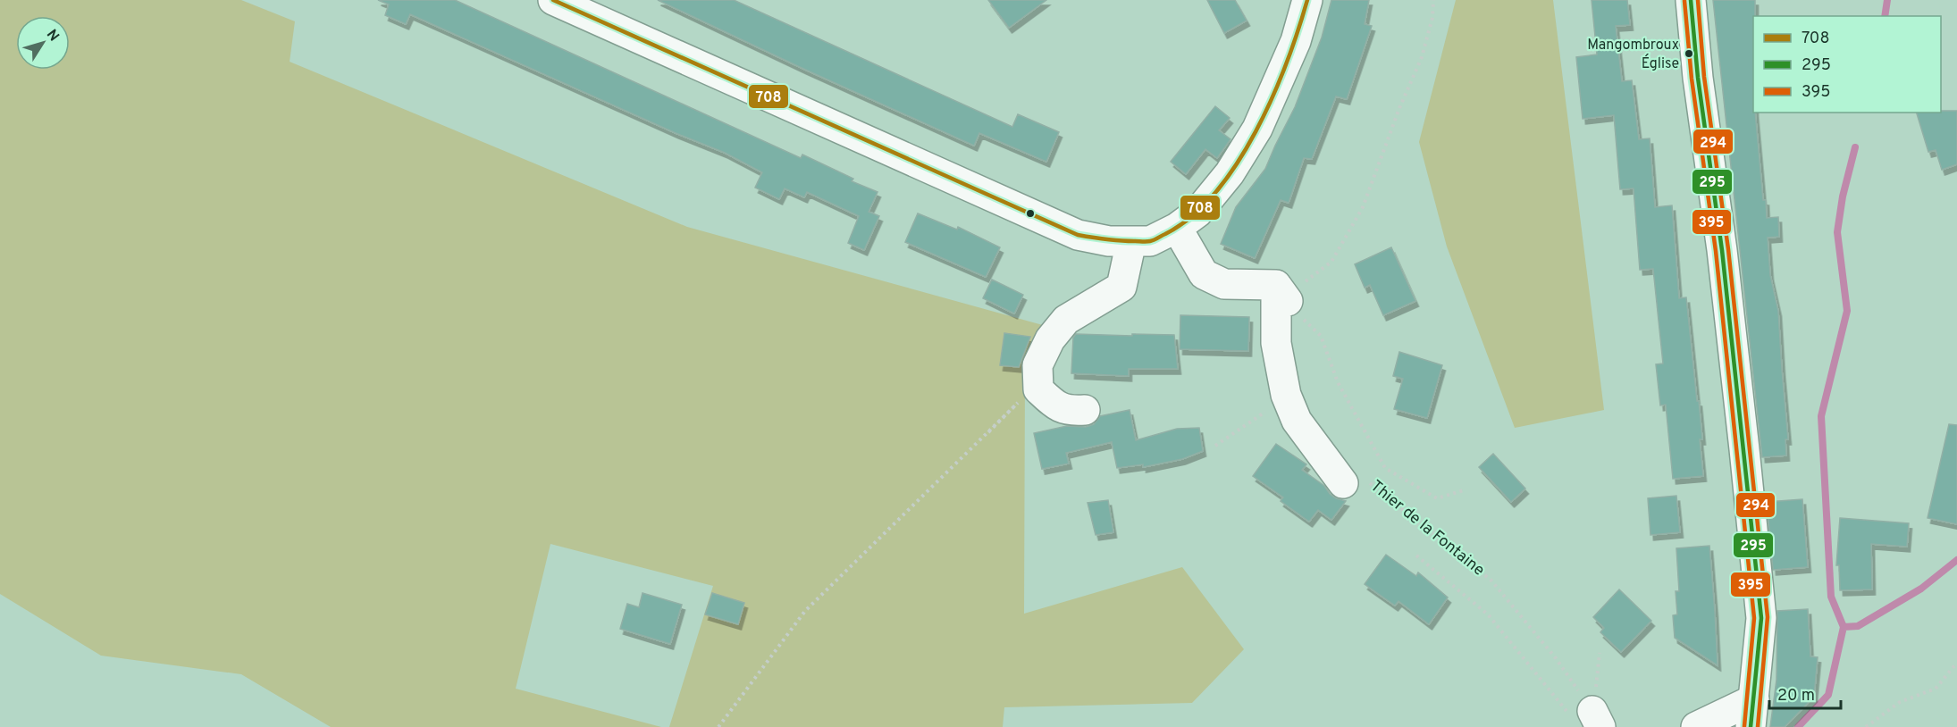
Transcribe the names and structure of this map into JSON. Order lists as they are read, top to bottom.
{
  "streets": {
    "path": ["Thier de la Fontaine"]
  },
  "places": ["Mangombroux Église"],
  "lines": [
    "transit line 708",
    "transit line 295",
    "transit line 294",
    "transit line 395"
  ],
  "legend": ["708", "295", "395"],
  "scale_bar": "20 m",
  "north": "top right"
}
